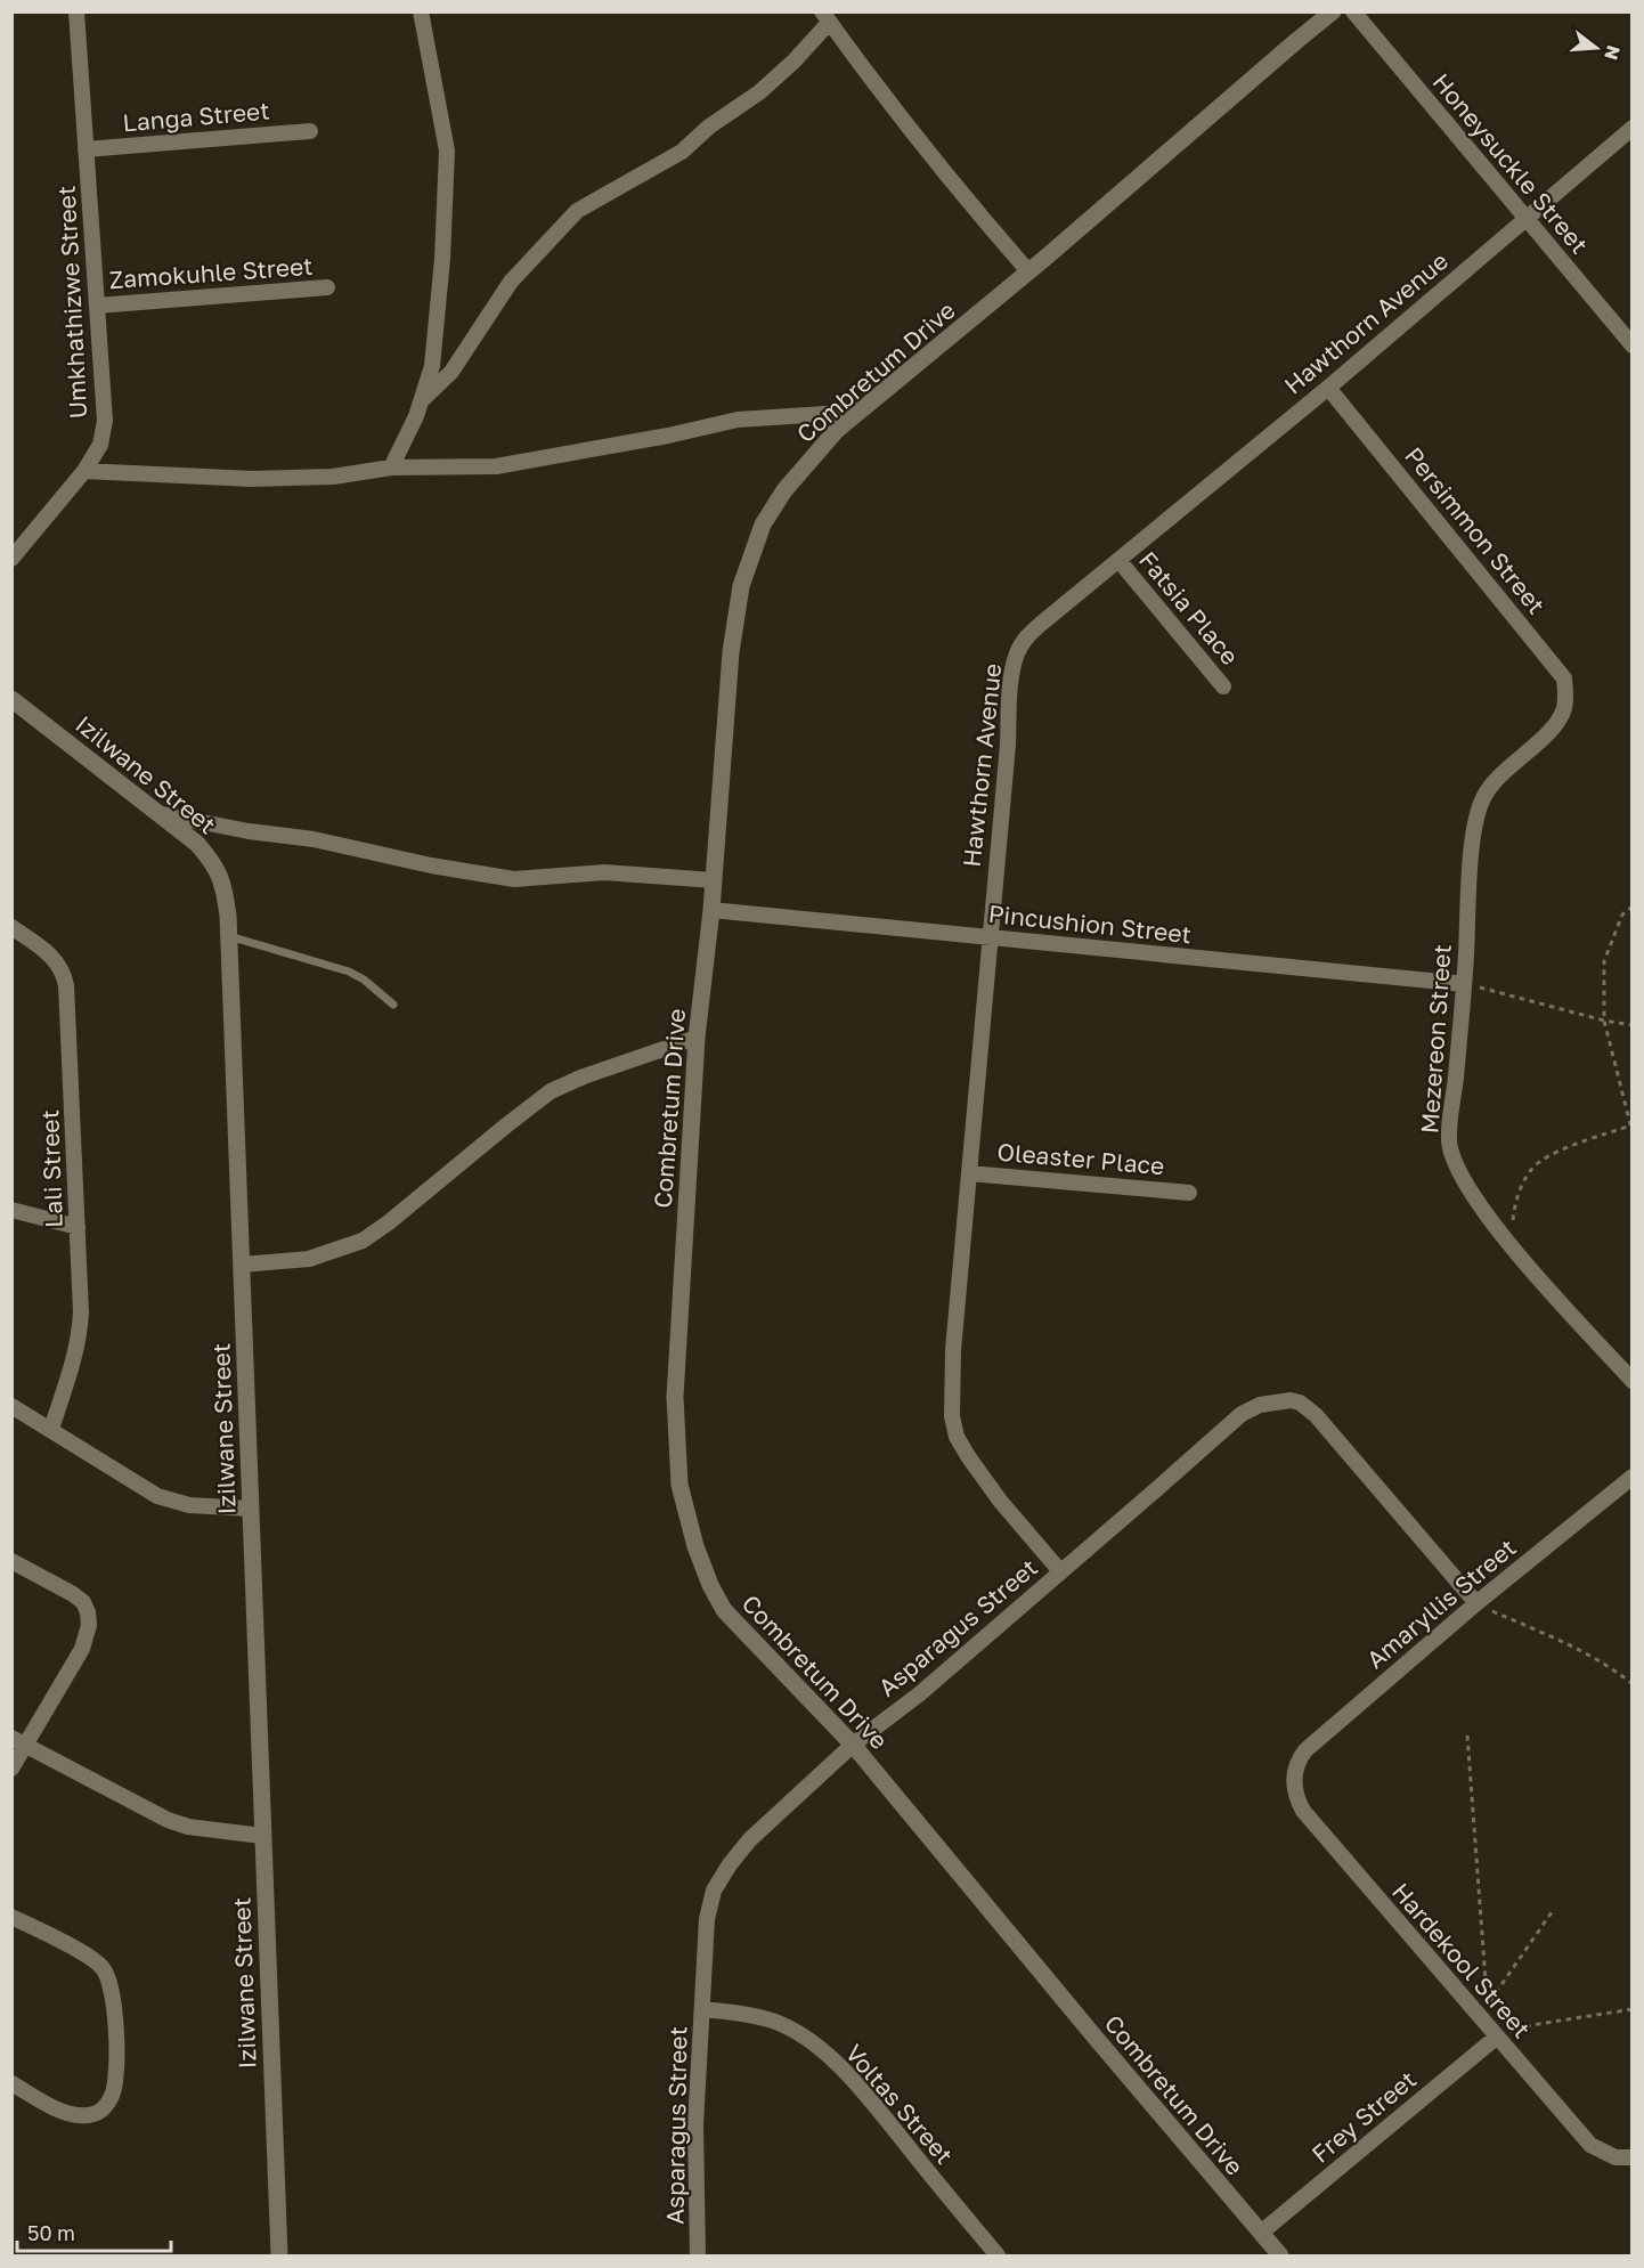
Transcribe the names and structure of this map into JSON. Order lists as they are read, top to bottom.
{
  "streets": {
    "street": [
      "Langa Street",
      "Honeysuckle Street",
      "Zamokuhle Street",
      "Umkhathizwe Street",
      "Hawthorn Avenue",
      "Combretum Drive",
      "Persimmon Street",
      "Fatsia Place",
      "Izilwane Street",
      "Pincushion Street",
      "Mezereon Street",
      "Oleaster Place",
      "Lali Street",
      "Amaryllis Street",
      "Asparagus Street",
      "Hardekool Street",
      "Voltas Street",
      "Frey Street"
    ]
  },
  "crossings": [
    ["Langa Street", "Umkhathizwe Street"],
    ["Honeysuckle Street", "Hawthorn Avenue"],
    ["Zamokuhle Street", "Umkhathizwe Street"],
    ["Hawthorn Avenue", "Persimmon Street"],
    ["Hawthorn Avenue", "Fatsia Place"],
    ["Hawthorn Avenue", "Pincushion Street"],
    ["Hawthorn Avenue", "Oleaster Place"],
    ["Hawthorn Avenue", "Asparagus Street"],
    ["Combretum Drive", "Pincushion Street"],
    ["Combretum Drive", "Asparagus Street"],
    ["Combretum Drive", "Frey Street"],
    ["Persimmon Street", "Mezereon Street"],
    ["Pincushion Street", "Mezereon Street"],
    ["Amaryllis Street", "Asparagus Street"],
    ["Amaryllis Street", "Hardekool Street"],
    ["Asparagus Street", "Voltas Street"],
    ["Hardekool Street", "Frey Street"]
  ],
  "scale_bar": "50 m",
  "north": "right"
}
